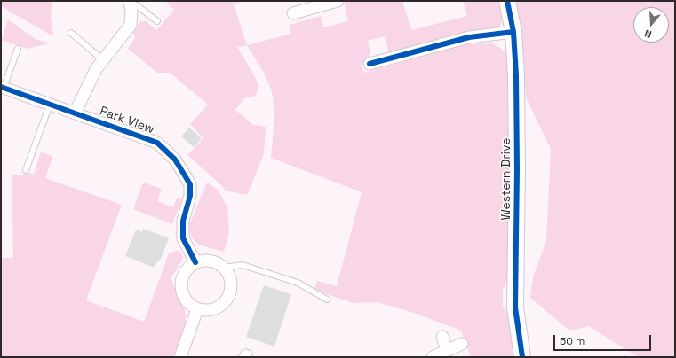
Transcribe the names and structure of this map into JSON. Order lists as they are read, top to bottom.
{
  "streets": {
    "street": ["Park View", "Western Drive"]
  },
  "scale_bar": "50 m",
  "north": "bottom"
}
